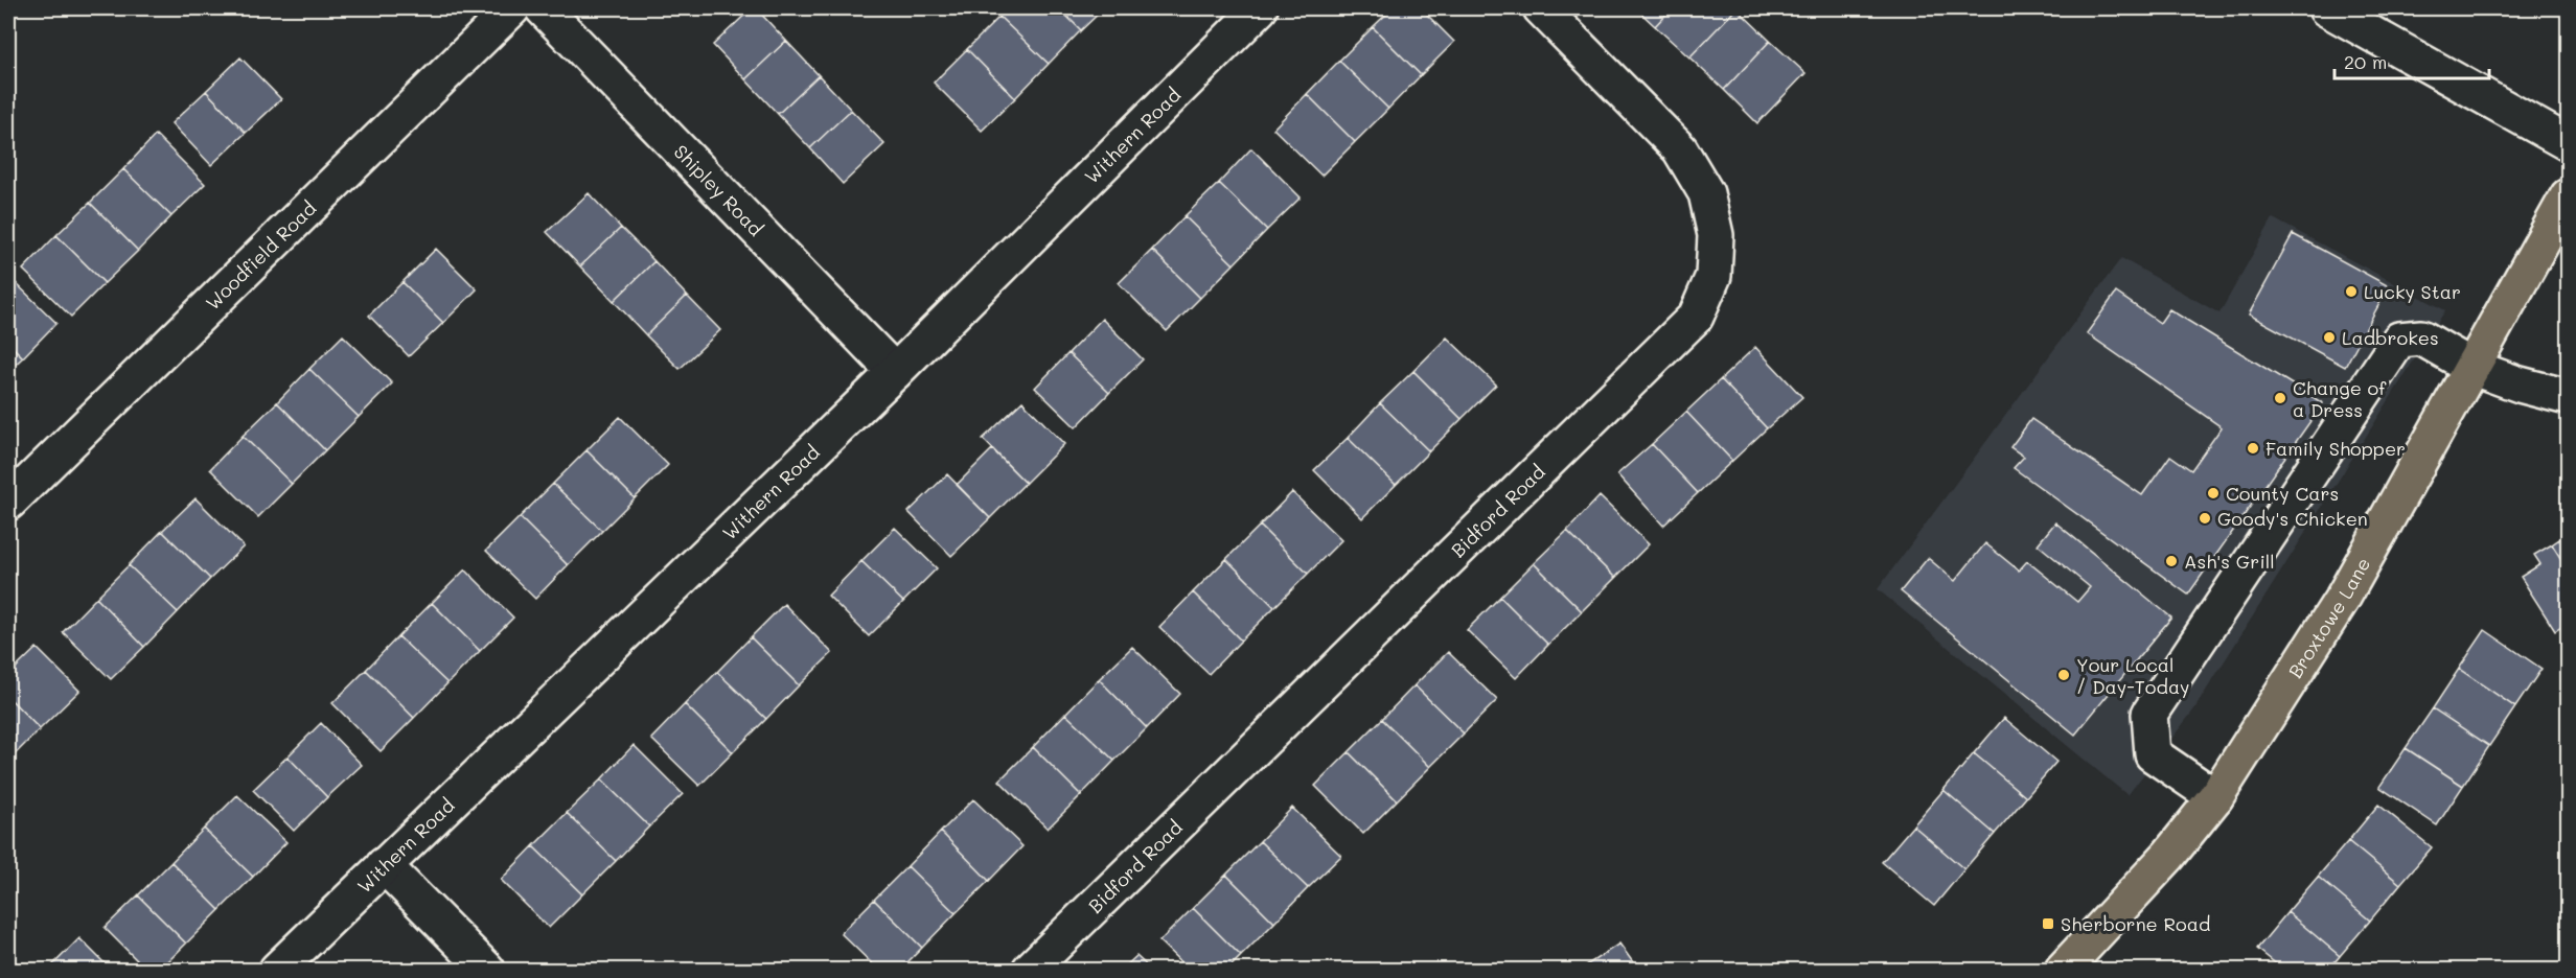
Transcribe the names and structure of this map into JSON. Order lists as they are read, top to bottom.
{
  "streets": {
    "main road": ["Broxtowe Lane"],
    "street": [
      "Withern Road",
      "Shipley Road",
      "Woodfield Road",
      "Bidford Road"
    ]
  },
  "crossings": [
    ["Withern Road", "Shipley Road"]
  ],
  "places": {
    "other": [
      "Lucky Star",
      "Ladbrokes",
      "Change of a Dress",
      "Family Shopper",
      "County Cars",
      "Goody's Chicken",
      "Ash's Grill",
      "Your Local / Day-Today"
    ],
    "transit": ["Sherborne Road"]
  },
  "scale_bar": "20 m"
}
